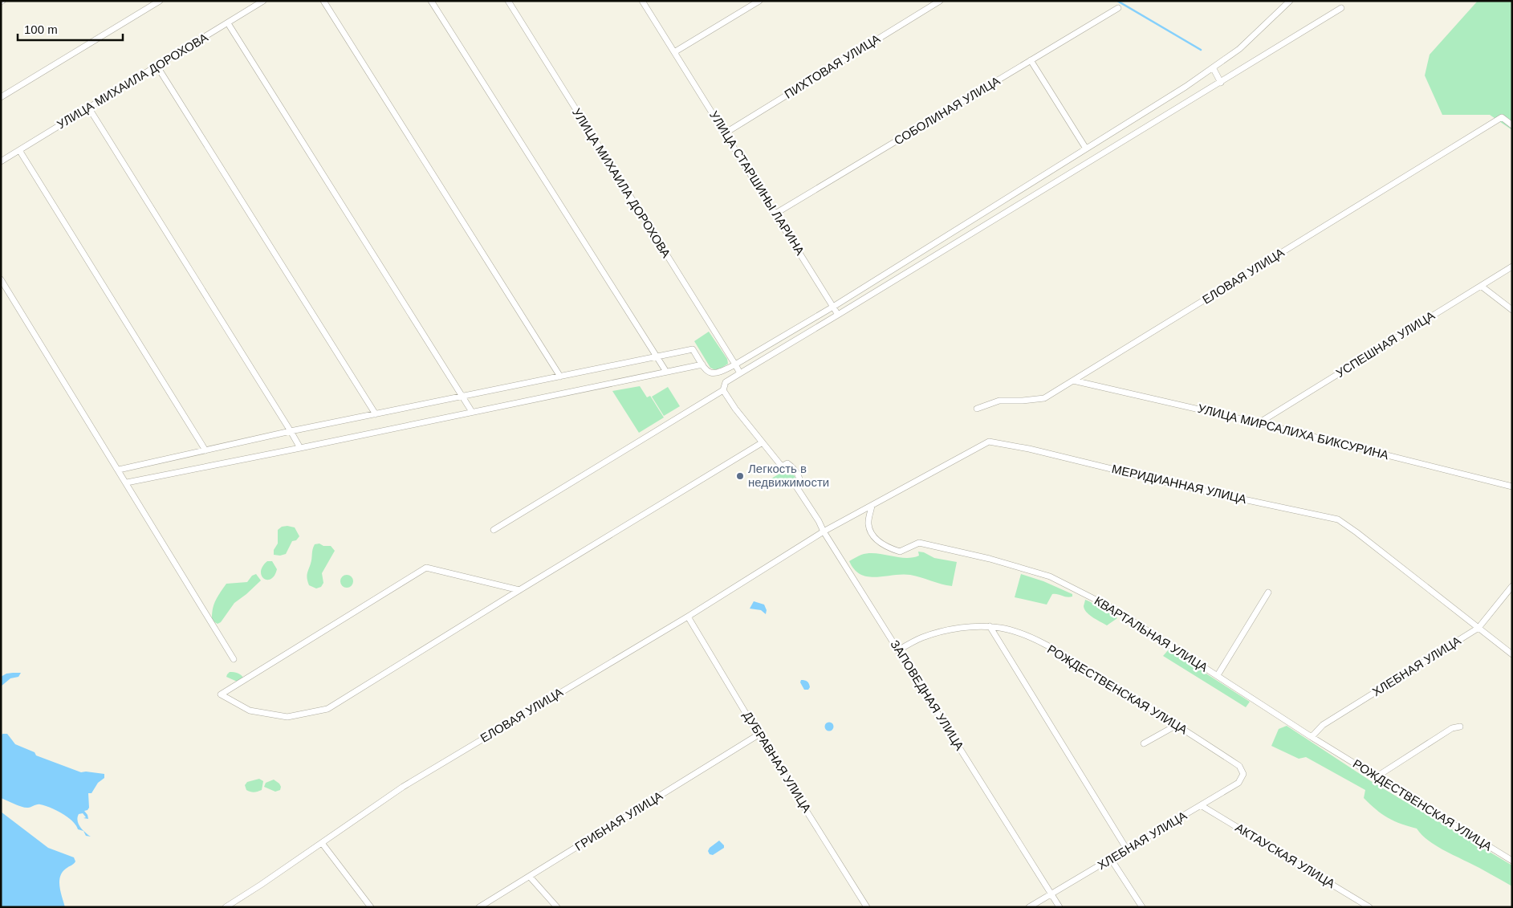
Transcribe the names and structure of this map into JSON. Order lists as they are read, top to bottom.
{
  "streets": {
    "street": [
      "ПИХТОВАЯ УЛИЦА",
      "УЛИЦА МИХАИЛА ДОРОХОВА",
      "СОБОЛИНАЯ УЛИЦА",
      "УЛИЦА СТАРШИНЫ ЛАРИНА",
      "ЕЛОВАЯ УЛИЦА",
      "УСПЕШНАЯ УЛИЦА",
      "УЛИЦА МИРСАЛИХА БИКСУРИНА",
      "МЕРИДИАННАЯ УЛИЦА",
      "КВАРТАЛЬНАЯ УЛИЦА",
      "ХЛЕБНАЯ УЛИЦА",
      "РОЖДЕСТВЕНСКАЯ УЛИЦА",
      "ЗАПОВЕДНАЯ УЛИЦА",
      "ДУБРАВНАЯ УЛИЦА",
      "ГРИБНАЯ УЛИЦА",
      "АКТАУСКАЯ УЛИЦА"
    ]
  },
  "crossings": [
    ["ПИХТОВАЯ УЛИЦА", "УЛИЦА СТАРШИНЫ ЛАРИНА"],
    ["СОБОЛИНАЯ УЛИЦА", "УЛИЦА СТАРШИНЫ ЛАРИНА"],
    ["ЕЛОВАЯ УЛИЦА", "УЛИЦА МИРСАЛИХА БИКСУРИНА"],
    ["ЕЛОВАЯ УЛИЦА", "МЕРИДИАННАЯ УЛИЦА"],
    ["ЕЛОВАЯ УЛИЦА", "ЗАПОВЕДНАЯ УЛИЦА"],
    ["ЕЛОВАЯ УЛИЦА", "ДУБРАВНАЯ УЛИЦА"],
    ["УСПЕШНАЯ УЛИЦА", "УЛИЦА МИРСАЛИХА БИКСУРИНА"],
    ["МЕРИДИАННАЯ УЛИЦА", "КВАРТАЛЬНАЯ УЛИЦА"],
    ["МЕРИДИАННАЯ УЛИЦА", "ХЛЕБНАЯ УЛИЦА"],
    ["МЕРИДИАННАЯ УЛИЦА", "ЗАПОВЕДНАЯ УЛИЦА"],
    ["КВАРТАЛЬНАЯ УЛИЦА", "ХЛЕБНАЯ УЛИЦА"],
    ["КВАРТАЛЬНАЯ УЛИЦА", "РОЖДЕСТВЕНСКАЯ УЛИЦА"],
    ["ХЛЕБНАЯ УЛИЦА", "РОЖДЕСТВЕНСКАЯ УЛИЦА"],
    ["ХЛЕБНАЯ УЛИЦА", "ЗАПОВЕДНАЯ УЛИЦА"],
    ["ХЛЕБНАЯ УЛИЦА", "АКТАУСКАЯ УЛИЦА"],
    ["РОЖДЕСТВЕНСКАЯ УЛИЦА", "ЗАПОВЕДНАЯ УЛИЦА"],
    ["ДУБРАВНАЯ УЛИЦА", "ГРИБНАЯ УЛИЦА"]
  ],
  "places": ["Легкость в недвижимости"],
  "scale_bar": "100 m"
}
